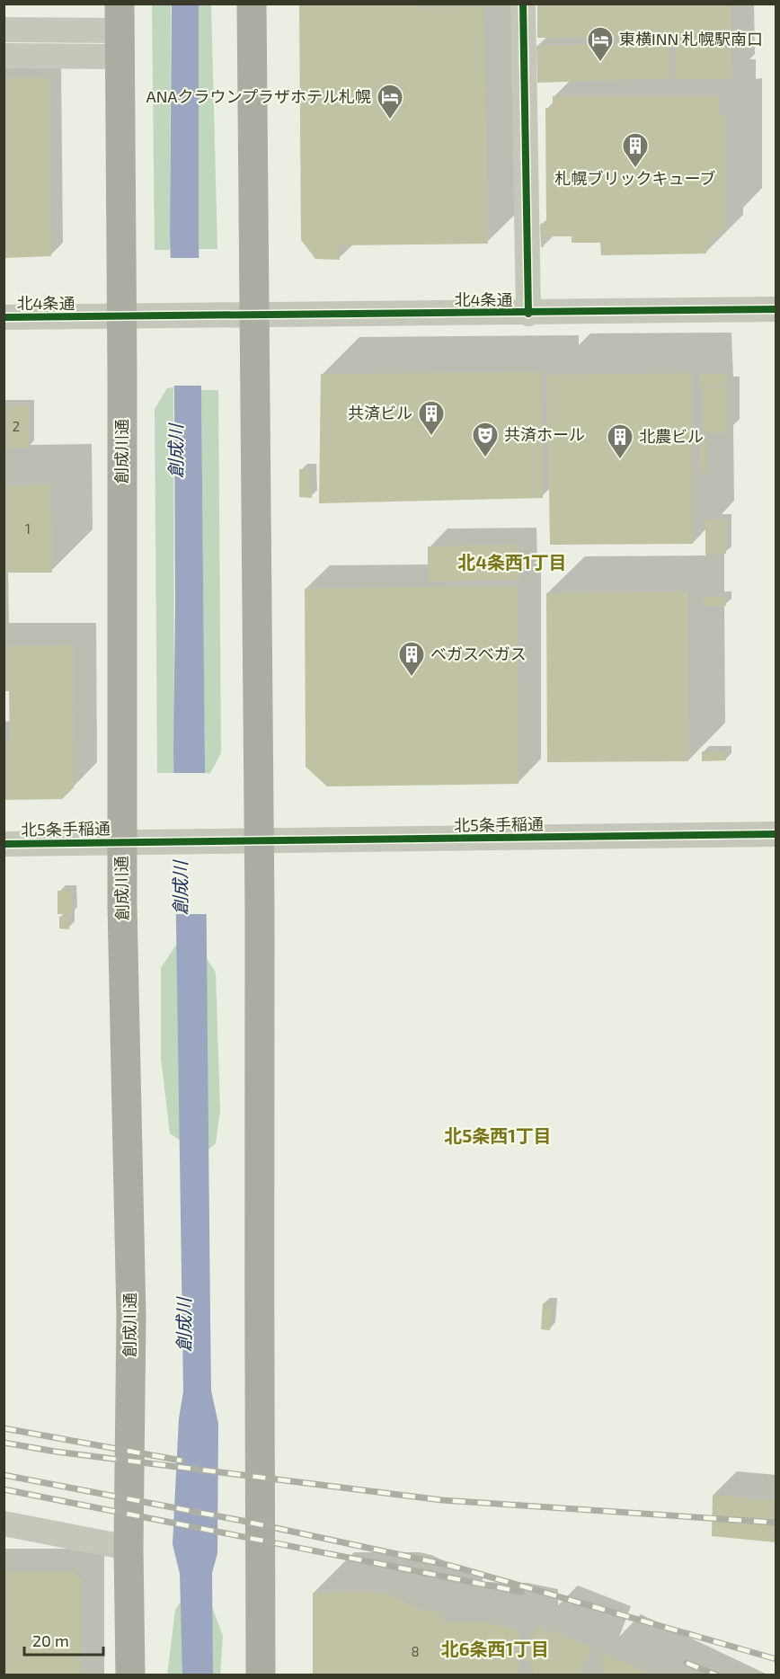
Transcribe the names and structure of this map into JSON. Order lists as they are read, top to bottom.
{
  "streets": {
    "highway": ["創成川通"],
    "street": ["北4条通", "北5条手稲通"]
  },
  "crossings": [
    ["北4条通", "創成川通"],
    ["創成川通", "北5条手稲通"]
  ],
  "districts": ["北4条西1丁目", "北5条西1丁目", "北6条西1丁目"],
  "water": ["創成川"],
  "places": {
    "hotel": ["東横INN 札幌駅南口", "ANAクラウンプラザホテル札幌"],
    "building": [
      "札幌ブリックキューブ",
      "共済ビル",
      "北農ビル",
      "ベガスベガス"
    ],
    "theatre": ["共済ホール"]
  },
  "house_numbers": ["2", "1", "8"],
  "scale_bar": "20 m"
}
